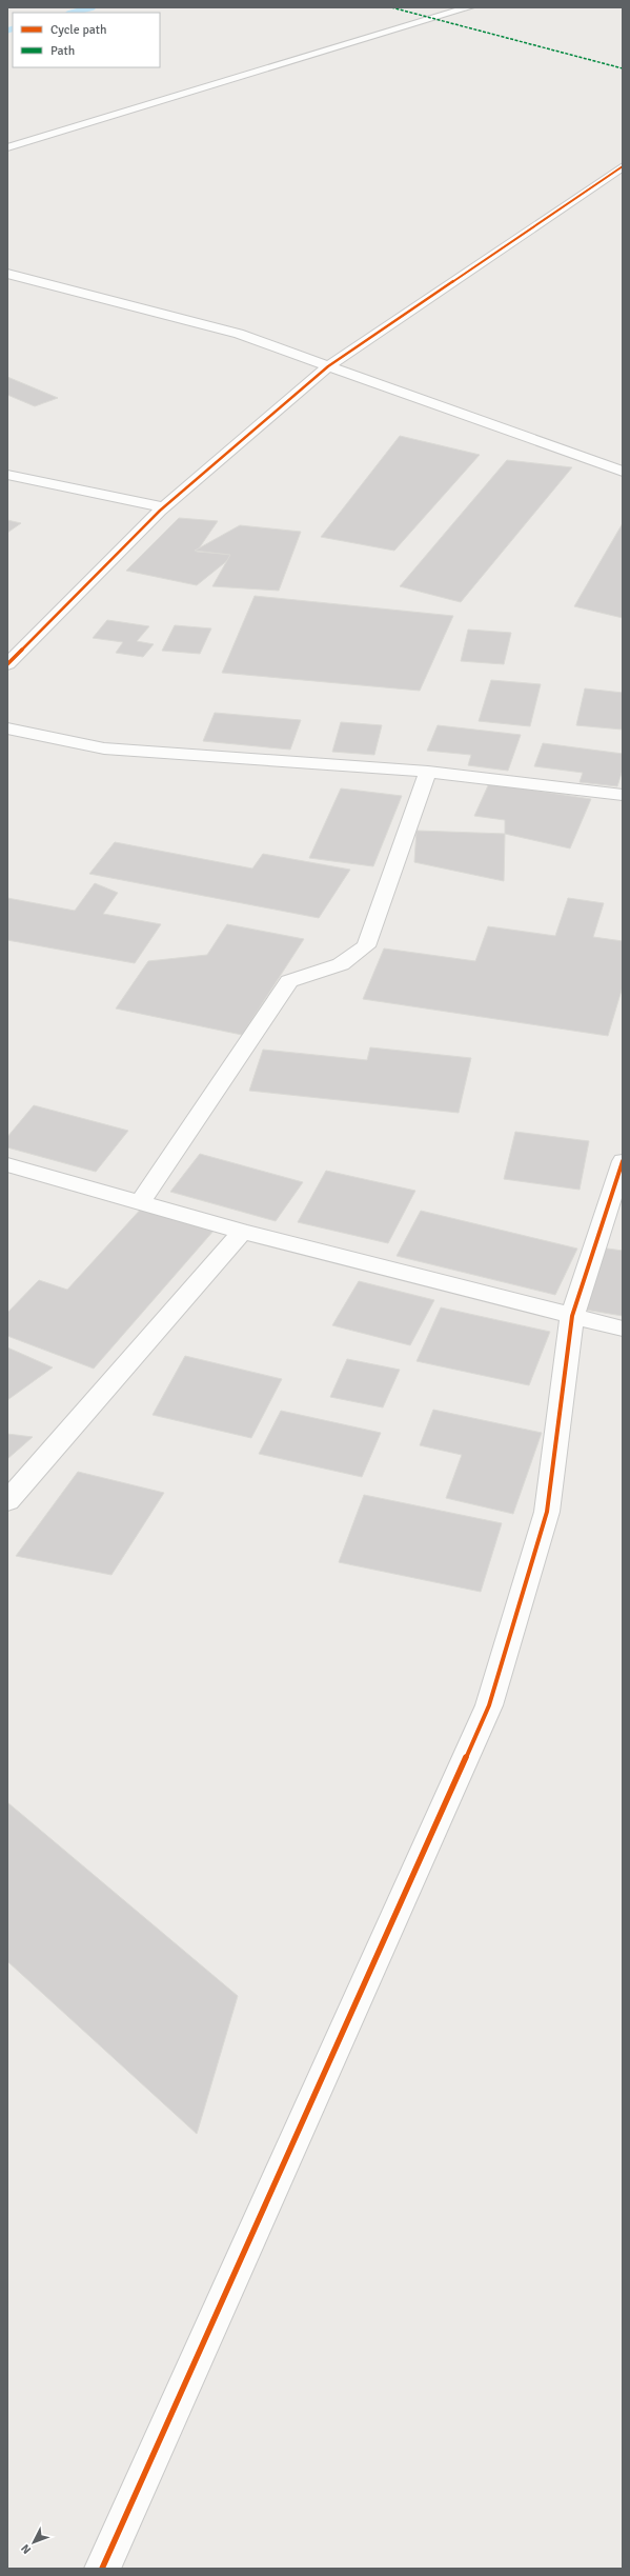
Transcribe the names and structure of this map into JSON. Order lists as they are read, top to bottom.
{
  "legend": ["Cycle path", "Path"],
  "north": "bottom left"
}
